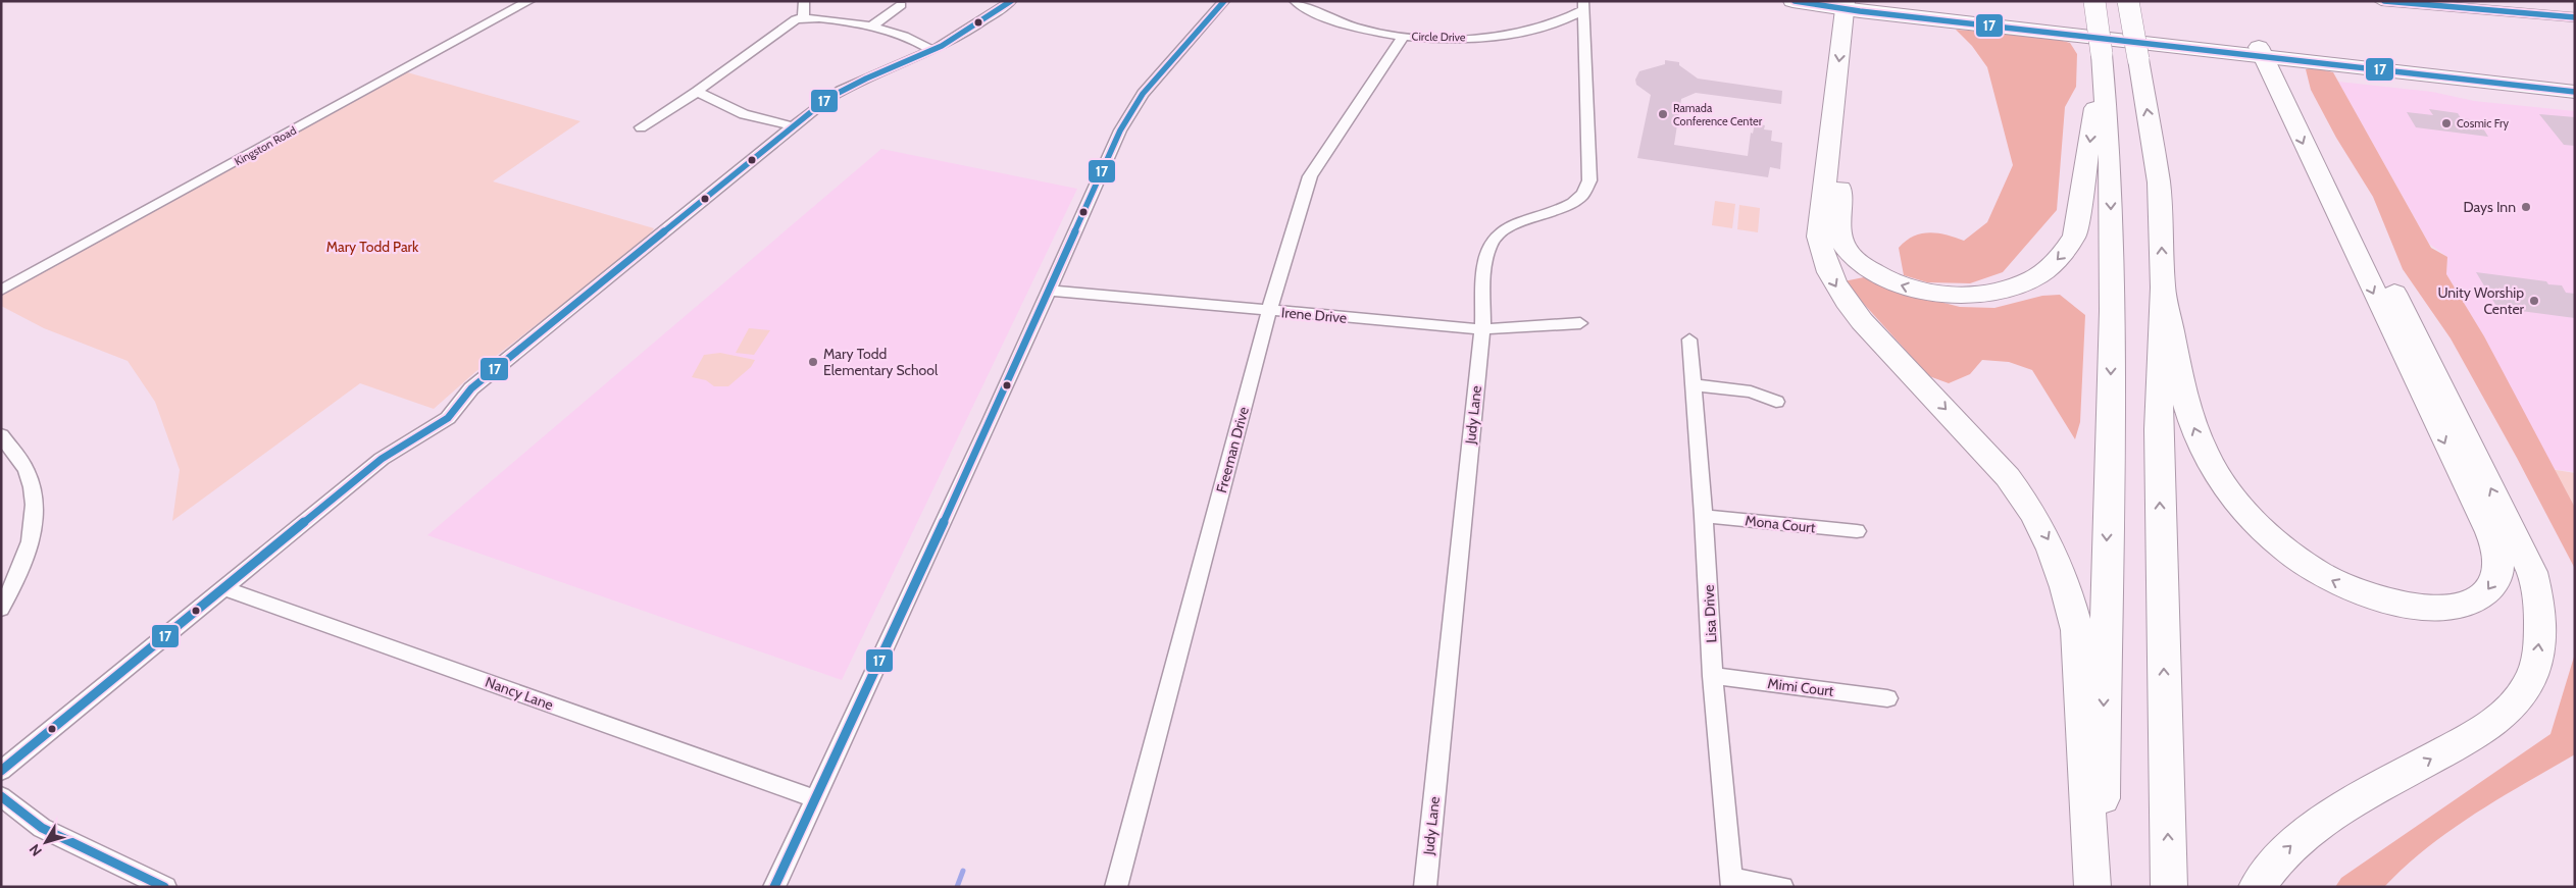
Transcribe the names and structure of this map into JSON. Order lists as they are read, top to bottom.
{
  "streets": {
    "street": [
      "Circle Drive",
      "Kingston Road",
      "Irene Drive",
      "Judy Lane",
      "Freeman Drive",
      "Mona Court",
      "Lisa Drive",
      "Mimi Court",
      "Nancy Lane"
    ]
  },
  "crossings": [
    ["Circle Drive", "Judy Lane"],
    ["Circle Drive", "Freeman Drive"],
    ["Irene Drive", "Judy Lane"],
    ["Irene Drive", "Freeman Drive"],
    ["Mona Court", "Lisa Drive"],
    ["Lisa Drive", "Mimi Court"]
  ],
  "parks": ["Mary Todd Park"],
  "places": [
    "Ramada Conference Center",
    "Cosmic Fry",
    "Days Inn",
    "Unity Worship Center",
    "Mary Todd Elementary School"
  ],
  "lines": ["transit line 17"],
  "north": "bottom left"
}
